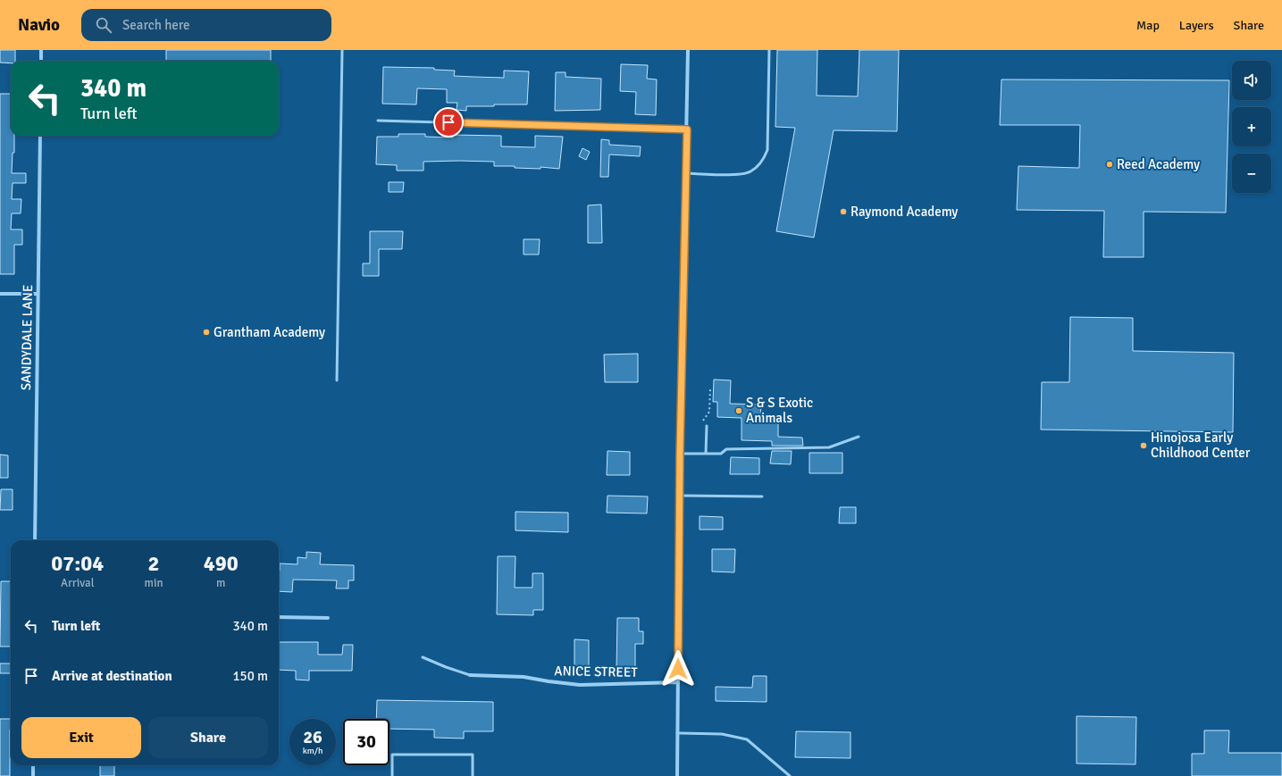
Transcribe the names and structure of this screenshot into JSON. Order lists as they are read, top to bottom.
{
  "streets": {
    "street": ["SANDYDALE LANE", "ANICE STREET"]
  },
  "places": [
    "Reed Academy",
    "Raymond Academy",
    "Grantham Academy",
    "S & S Exotic Animals",
    "Hinojosa Early Childhood Center"
  ],
  "page": {
    "header": "Navio",
    "search": "Search here",
    "nav": ["Map", "Layers", "Share"],
    "map_buttons": ["+", "−"],
    "turn": ["340 m", "Turn left"],
    "eta": [
      "07:04",
      "Arrival",
      "2",
      "min",
      "490",
      "m"
    ],
    "list": [
      {
        "name": "Turn left",
        "value": "340 m"
      },
      {
        "name": "Arrive at destination",
        "value": "150 m"
      }
    ],
    "buttons": ["Exit", "Share"],
    "speed": "26 km/h",
    "limit": "30"
  }
}
